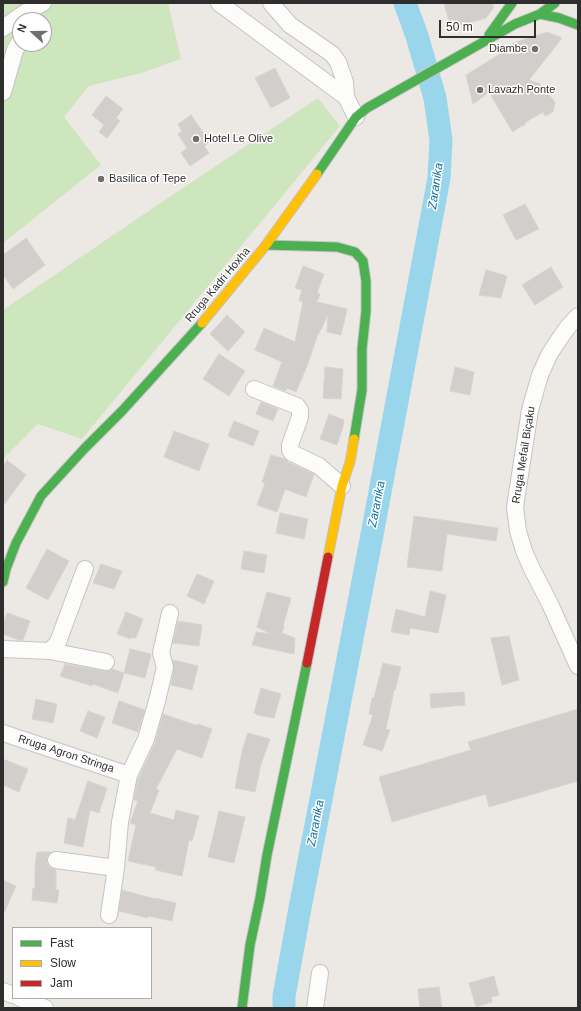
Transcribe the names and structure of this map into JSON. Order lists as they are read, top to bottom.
{
  "streets": {
    "main road": ["Rruga Kadri Hoxha"],
    "street": ["Rruga Mefail Biçaku", "Rruga Agron Stringa"]
  },
  "water": ["Zaranika"],
  "places": [
    "Diambe",
    "Lavazh Ponte",
    "Hotel Le Olive",
    "Basilica of Tepe"
  ],
  "legend": ["Fast", "Slow", "Jam"],
  "scale_bar": "50 m",
  "north": "left"
}
